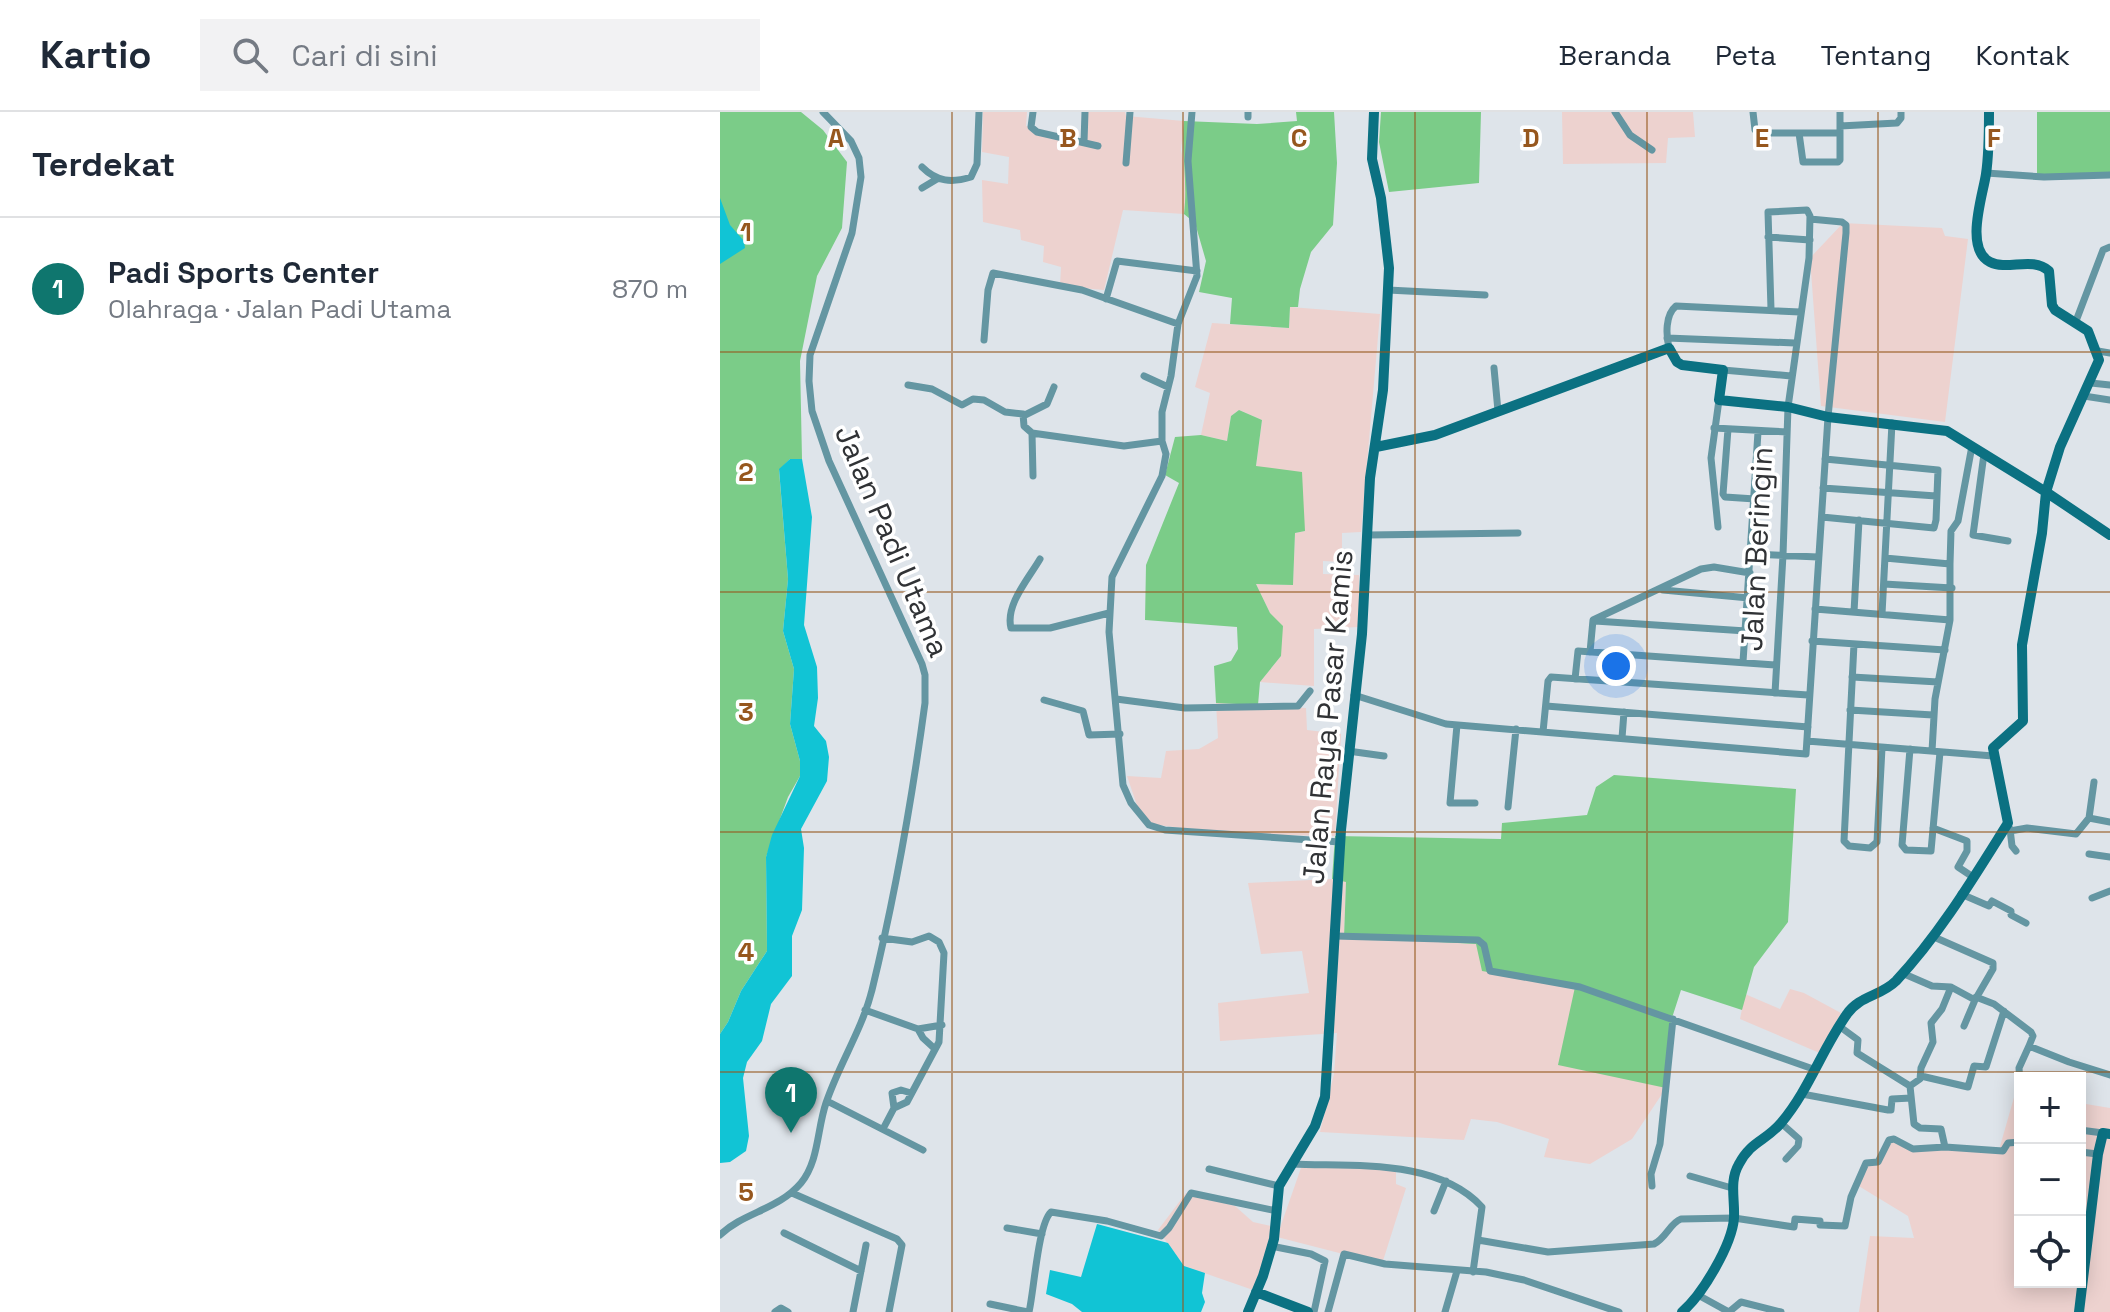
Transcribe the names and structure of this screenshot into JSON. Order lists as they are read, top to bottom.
{
  "streets": {
    "street": ["Jalan Padi Utama", "Jalan Beringin", "Jalan Raya Pasar Kamis"]
  },
  "page": {
    "header": "Kartio",
    "search": "Cari di sini",
    "nav": [
      "Beranda",
      "Peta",
      "Tentang",
      "Kontak"
    ],
    "heading": "Terdekat",
    "list": [
      {
        "mark": "1",
        "name": "Padi Sports Center",
        "note": "Olahraga · Jalan Padi Utama",
        "value": "870 m"
      }
    ],
    "pins": "1",
    "map_buttons": ["+", "−"]
  },
  "grid": {
    "columns": [
      "A",
      "B",
      "C",
      "D",
      "E",
      "F"
    ],
    "rows": [
      "1",
      "2",
      "3",
      "4",
      "5"
    ]
  }
}
